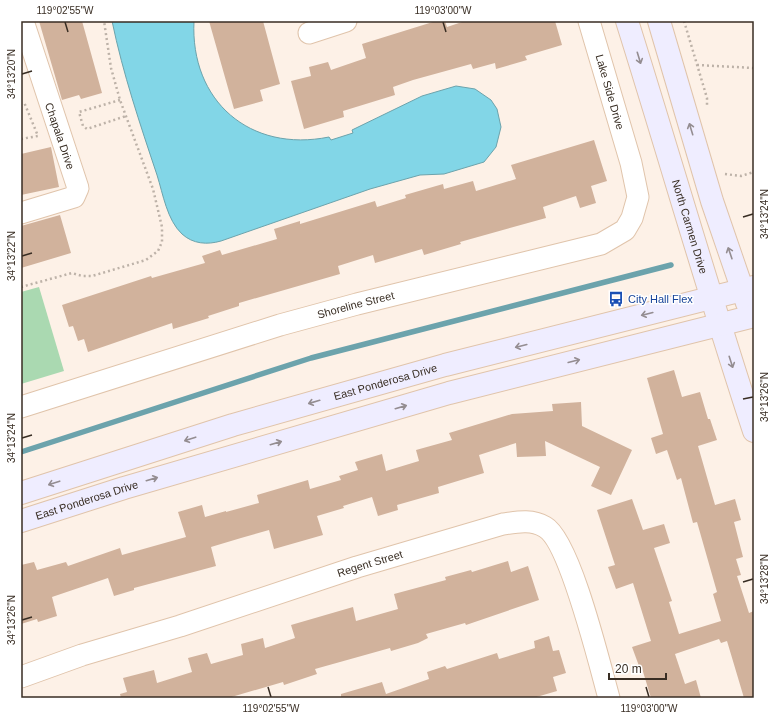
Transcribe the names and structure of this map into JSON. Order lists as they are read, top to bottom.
{
  "streets": {
    "main road": ["North Carmen Drive", "East Ponderosa Drive"],
    "street": [
      "Lake Side Drive",
      "Chapala Drive",
      "Shoreline Street",
      "Regent Street"
    ]
  },
  "crossings": [
    ["Lake Side Drive", "Shoreline Street"],
    ["North Carmen Drive", "East Ponderosa Drive"]
  ],
  "places": {
    "bus stop": ["City Hall Flex"]
  },
  "scale_bar": "20 m",
  "coordinates": [
    "119°02'55\"W",
    "119°03'00\"W",
    "34°13'20\"N",
    "34°13'24\"N",
    "34°13'22\"N",
    "34°13'26\"N",
    "34°13'28\"N"
  ]
}
